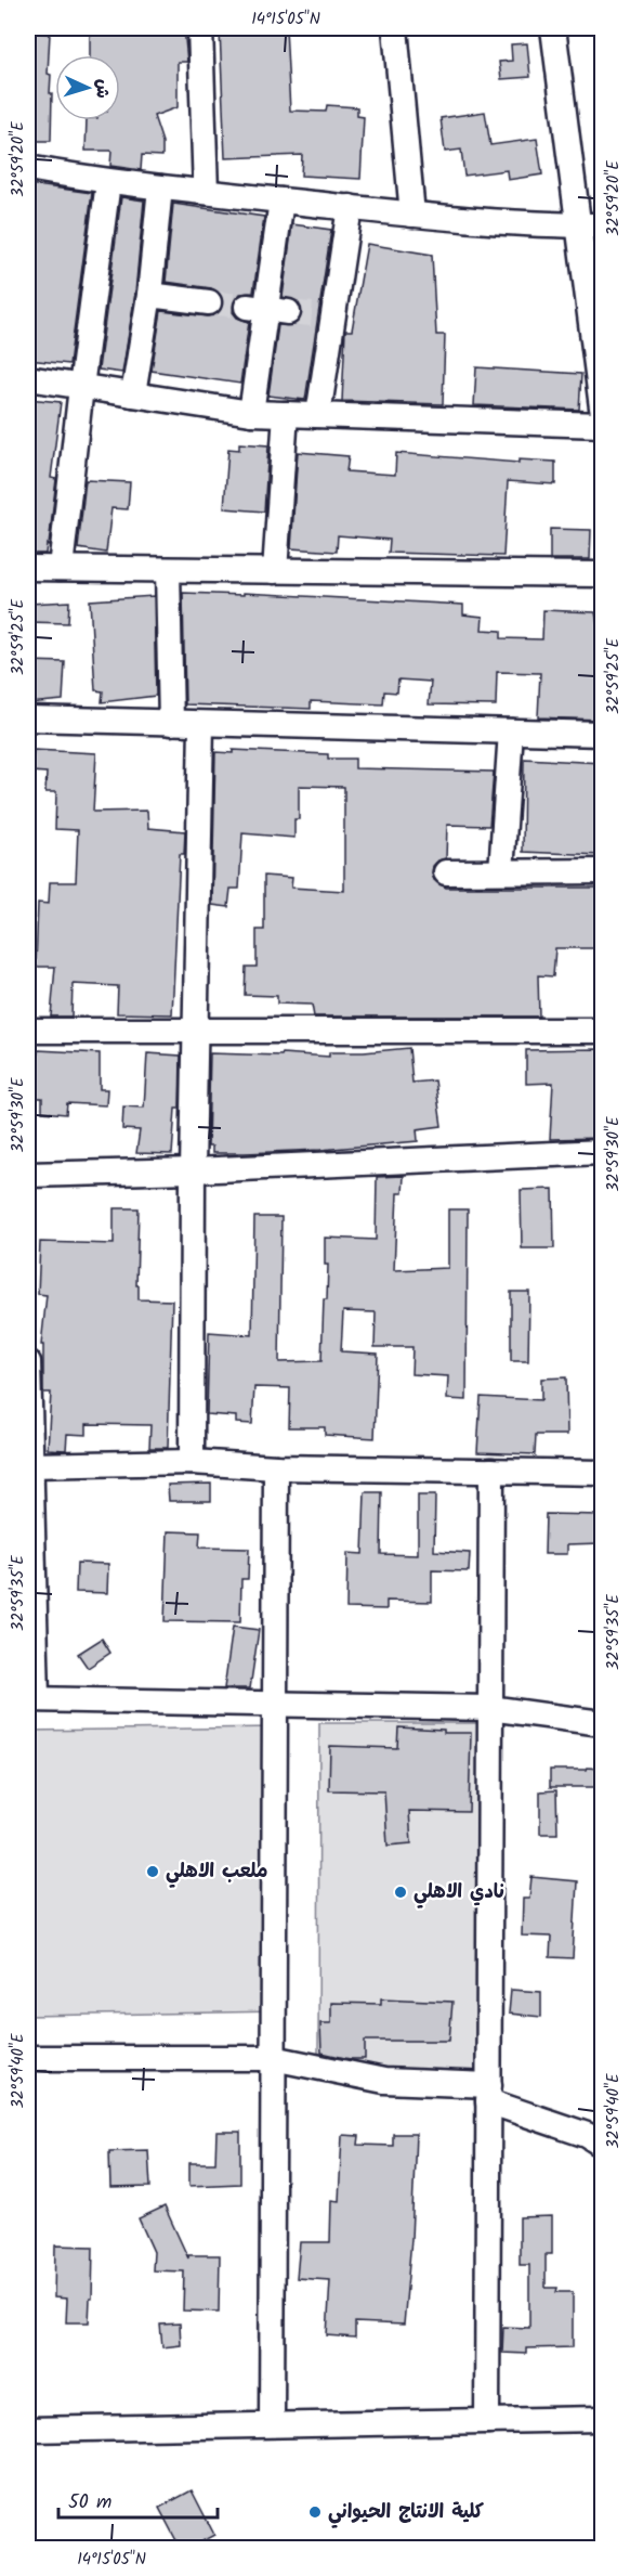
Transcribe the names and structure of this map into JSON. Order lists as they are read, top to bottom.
{
  "places": ["ملعب الاهلي", "نادي الاهلي", "كلية الانتاج الحيواني"],
  "scale_bar": "50 m",
  "north": "right",
  "coordinates": [
    "14°15'05\"N",
    "32°59'20\"E",
    "32°59'25\"E",
    "32°59'30\"E",
    "32°59'35\"E",
    "32°59'40\"E"
  ]
}
